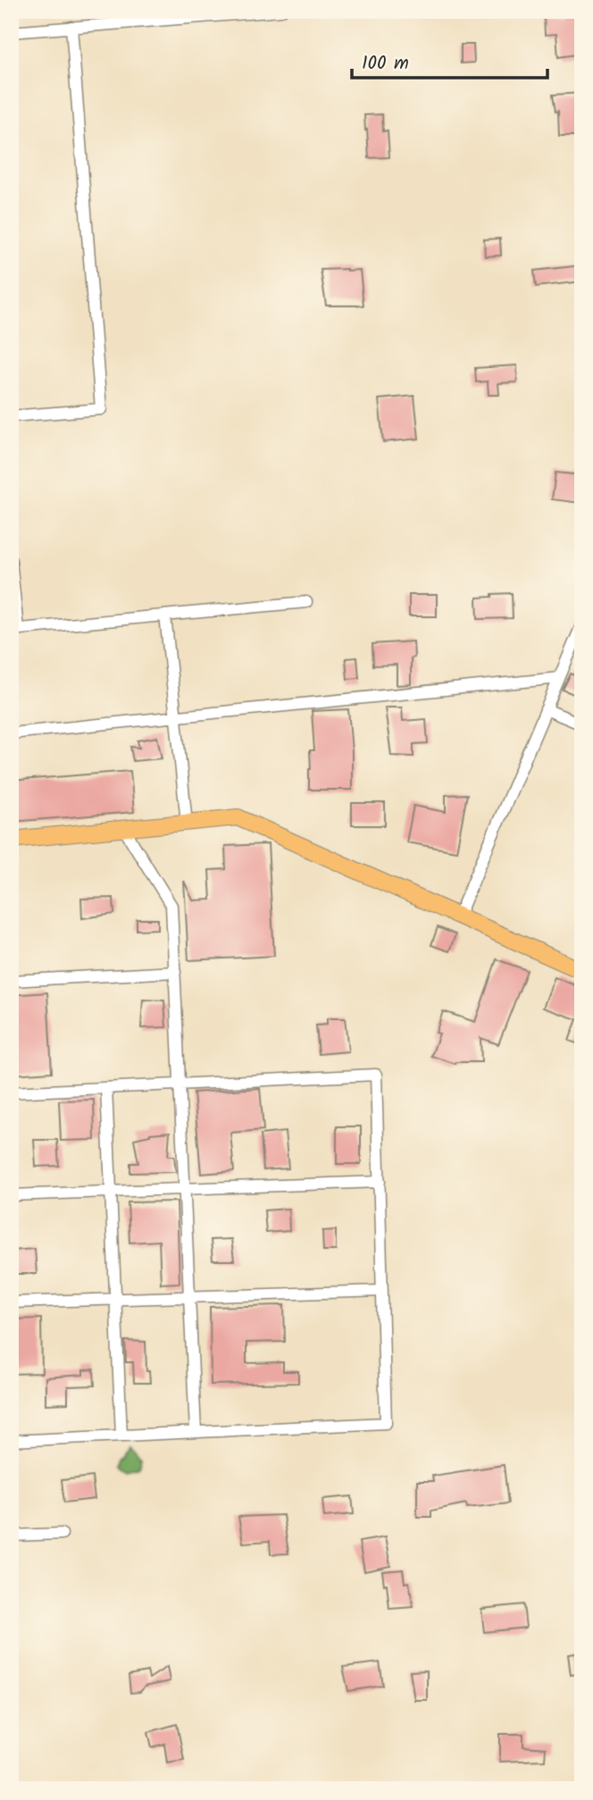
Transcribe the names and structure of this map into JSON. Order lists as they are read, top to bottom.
{
  "scale_bar": "100 m"
}
